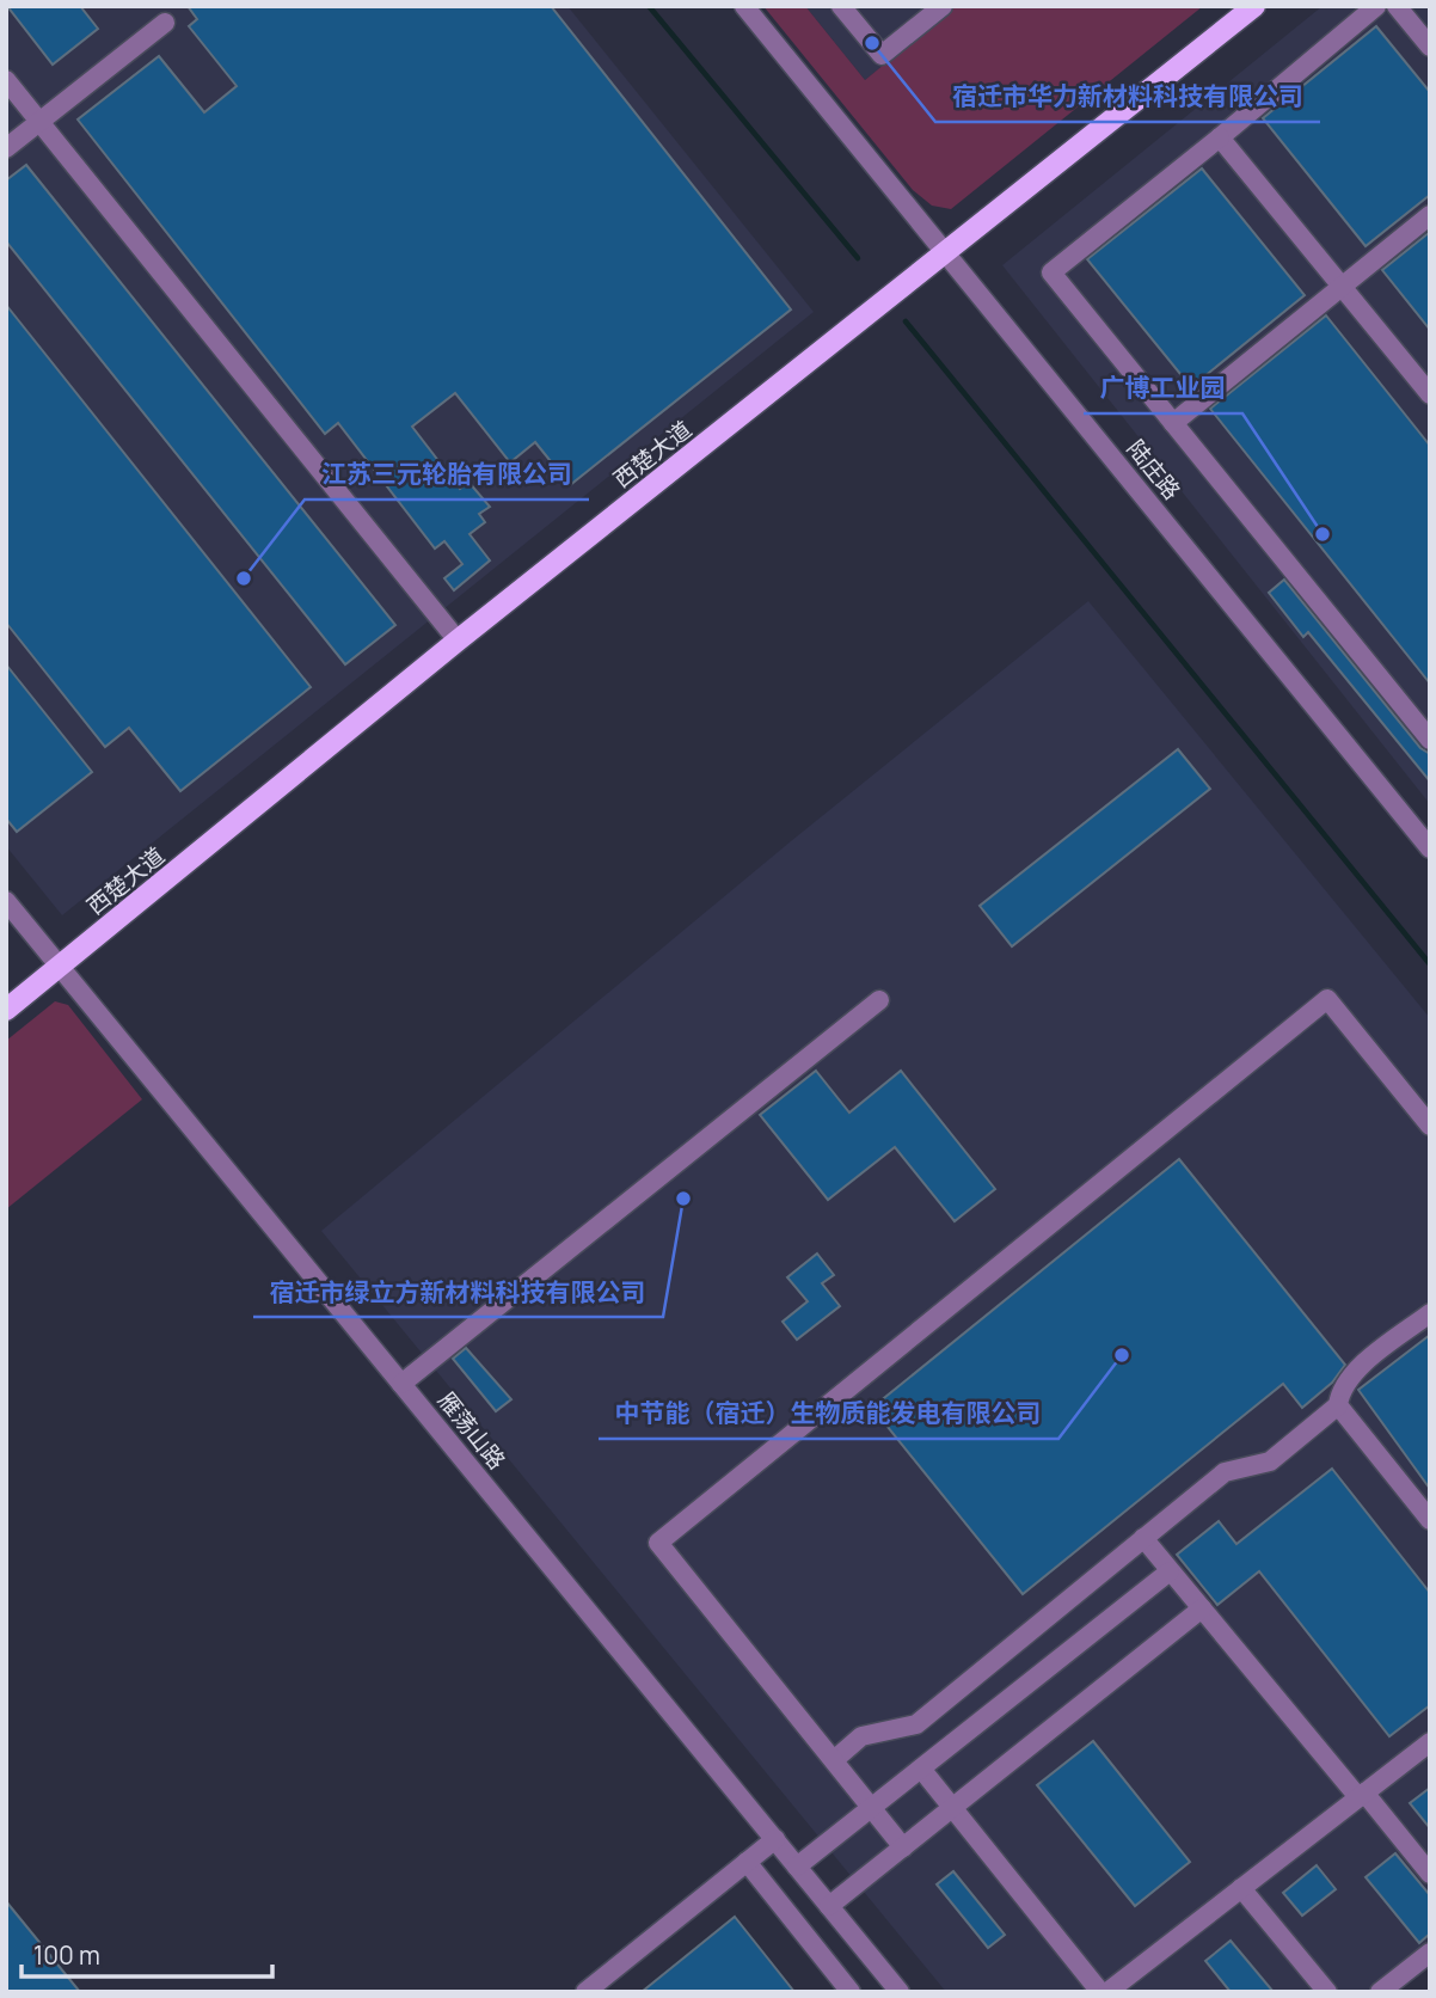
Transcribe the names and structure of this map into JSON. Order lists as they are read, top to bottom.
{
  "streets": {
    "main road": ["西楚大道"],
    "street": ["陆庄路", "雁荡山路"]
  },
  "crossings": [
    ["西楚大道", "陆庄路"],
    ["西楚大道", "雁荡山路"]
  ],
  "places": [
    "宿迁市华力新材料科技有限公司",
    "广博工业园",
    "江苏三元轮胎有限公司",
    "宿迁市绿立方新材料科技有限公司",
    "中节能（宿迁）生物质能发电有限公司"
  ],
  "scale_bar": "100 m"
}
